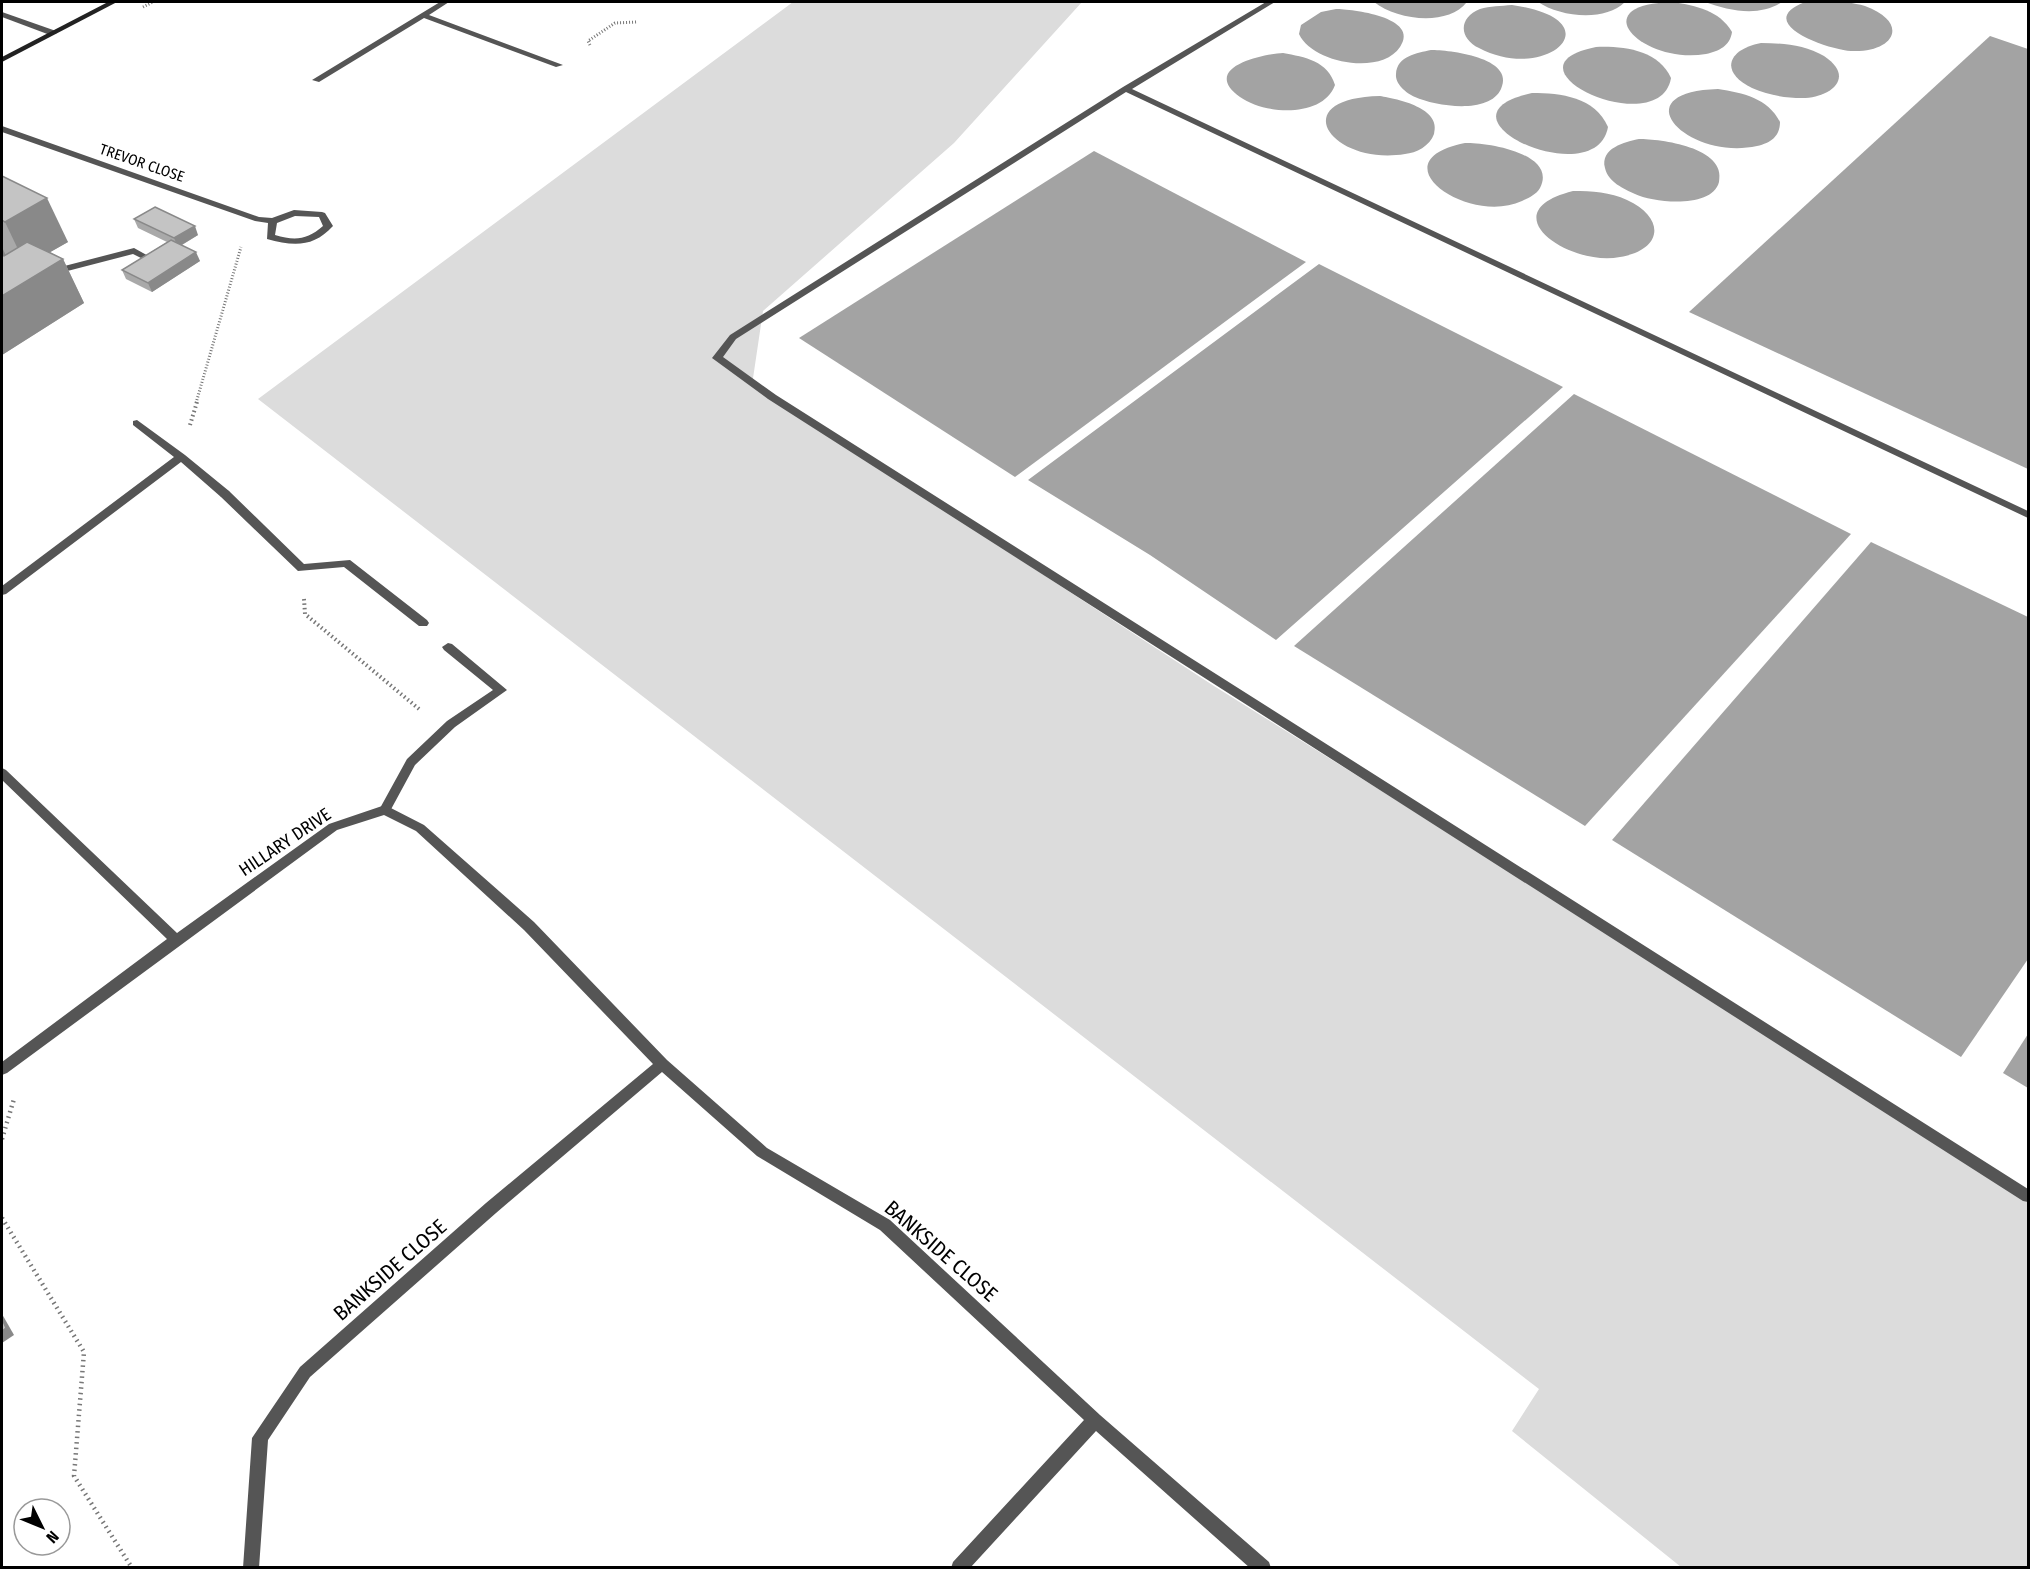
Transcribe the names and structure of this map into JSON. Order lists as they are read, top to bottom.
{
  "streets": {
    "street": ["TREVOR CLOSE", "HILLARY DRIVE", "BANKSIDE CLOSE"]
  },
  "crossings": [
    ["HILLARY DRIVE", "BANKSIDE CLOSE"]
  ],
  "north": "bottom right"
}
